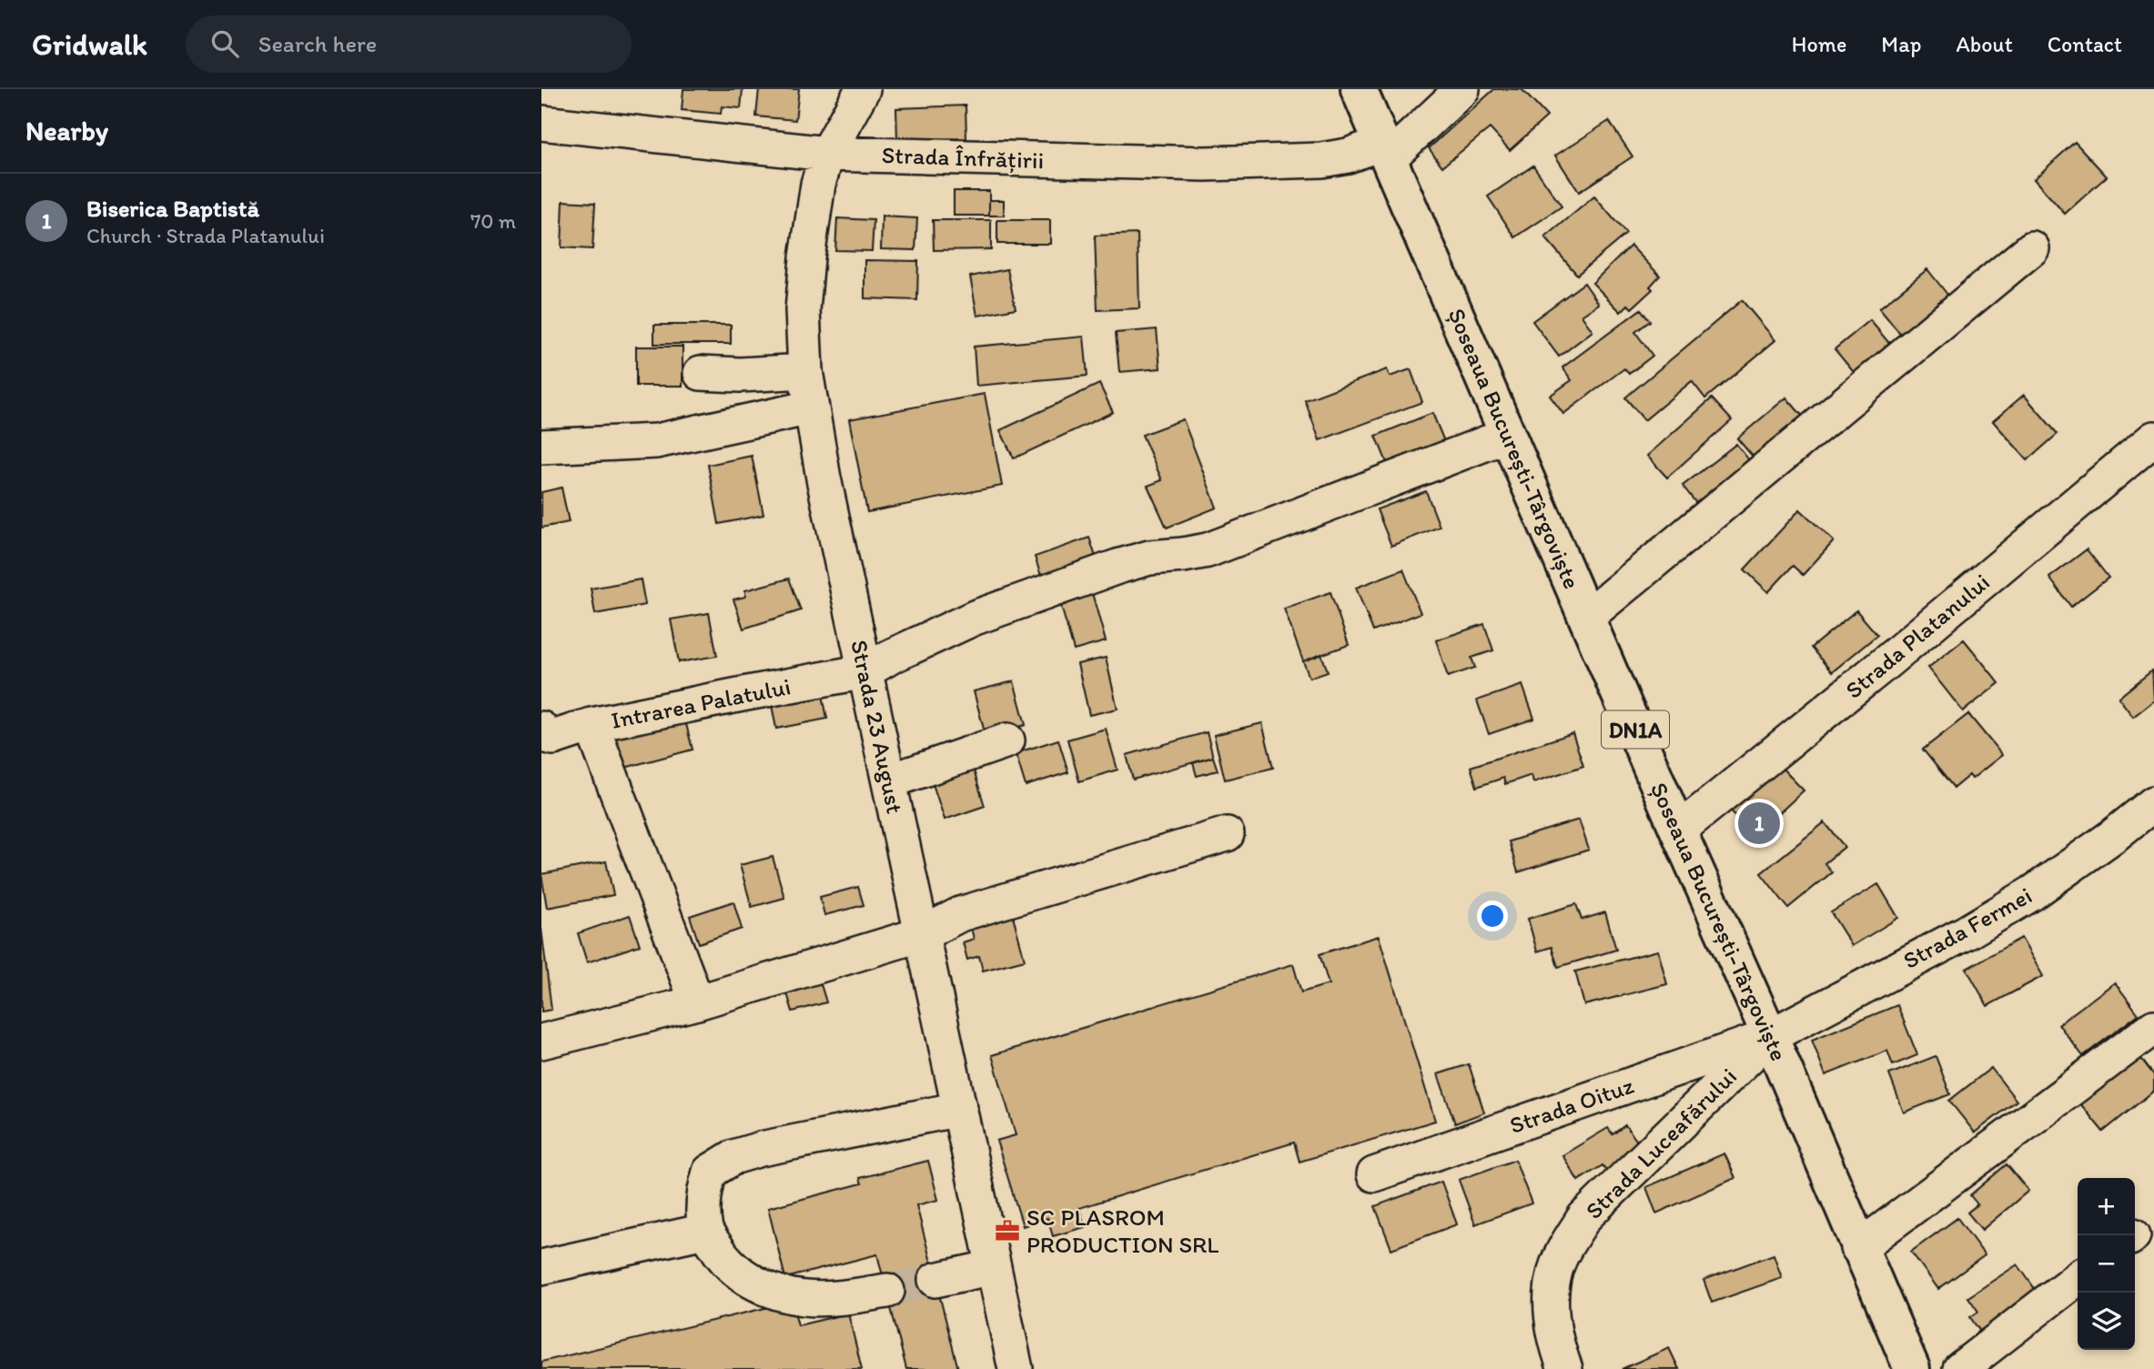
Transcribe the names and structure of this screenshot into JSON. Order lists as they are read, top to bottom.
{
  "streets": {
    "main road": ["Șoseaua București-Târgoviște", "DN1A"],
    "street": [
      "Strada Înfrățirii",
      "Strada Platanului",
      "Intrarea Palatului",
      "Strada 23 August",
      "Strada Fermei",
      "Strada Oituz",
      "Strada Luceafărului"
    ]
  },
  "crossings": [
    ["Strada Înfrățirii", "Șoseaua București-Târgoviște"],
    ["Strada Înfrățirii", "Strada 23 August"],
    ["Șoseaua București-Târgoviște", "Strada Platanului"],
    ["Șoseaua București-Târgoviște", "Strada Fermei"],
    ["Șoseaua București-Târgoviște", "Strada Oituz"],
    ["Șoseaua București-Târgoviște", "Strada Luceafărului"],
    ["Intrarea Palatului", "Strada 23 August"],
    ["Strada Fermei", "Strada Oituz"],
    ["Strada Fermei", "Strada Luceafărului"],
    ["Strada Oituz", "Strada Luceafărului"]
  ],
  "places": {
    "office": ["SC PLASROM PRODUCTION SRL"]
  },
  "page": {
    "header": "Gridwalk",
    "search": "Search here",
    "nav": [
      "Home",
      "Map",
      "About",
      "Contact"
    ],
    "heading": "Nearby",
    "list": [
      {
        "mark": "1",
        "name": "Biserica Baptistă",
        "note": "Church · Strada Platanului",
        "value": "70 m"
      }
    ],
    "pins": "1",
    "map_buttons": ["+", "−"]
  }
}
